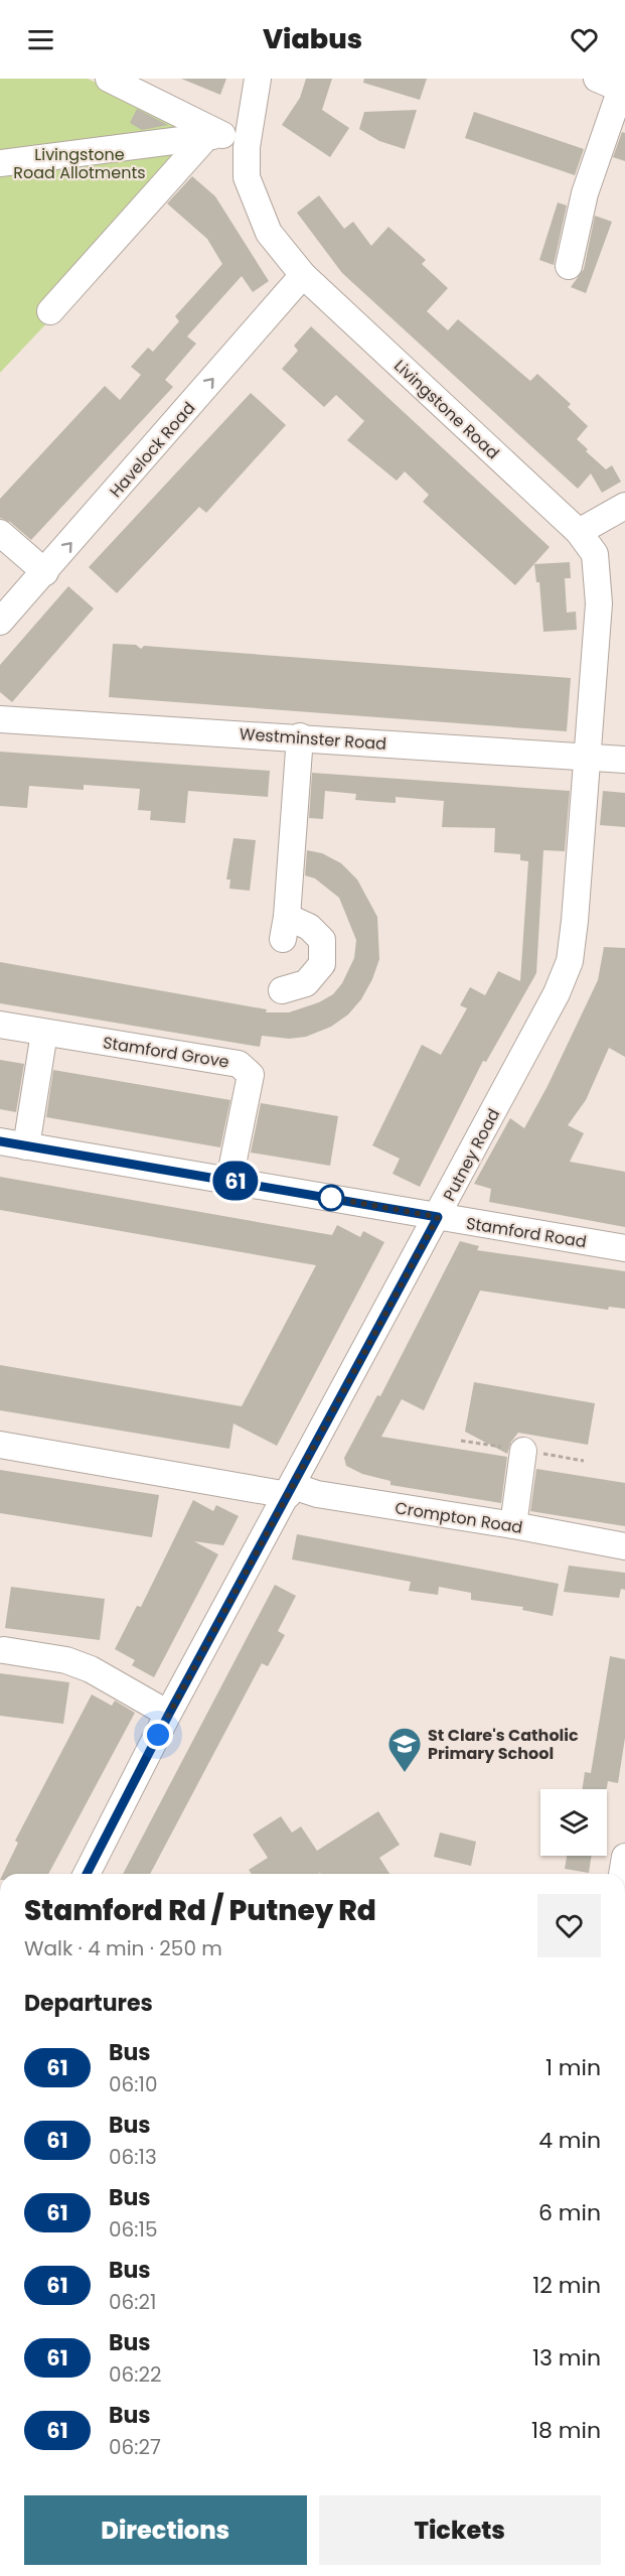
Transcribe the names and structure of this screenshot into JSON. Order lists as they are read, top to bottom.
{
  "streets": {
    "street": [
      "Livingstone Road",
      "Havelock Road",
      "Westminster Road",
      "Stamford Grove",
      "Putney Road",
      "Stamford Road",
      "Crompton Road"
    ]
  },
  "crossings": [
    ["Livingstone Road", "Havelock Road"],
    ["Livingstone Road", "Westminster Road"],
    ["Livingstone Road", "Putney Road"],
    ["Westminster Road", "Putney Road"],
    ["Stamford Grove", "Stamford Road"],
    ["Putney Road", "Stamford Road"],
    ["Putney Road", "Crompton Road"]
  ],
  "parks": ["Livingstone Road Allotments"],
  "places": {
    "school or university": ["St Clare's Catholic Primary School"]
  },
  "lines": ["bus line 61"],
  "page": {
    "header": "Viabus",
    "on_map": "61",
    "heading": [
      ["Stamford Rd / Putney Rd", "Walk · 4 min · 250 m"],
      "Departures"
    ],
    "list": [
      {
        "mark": "61",
        "name": "Bus",
        "note": "06:10",
        "value": "1 min"
      },
      {
        "mark": "61",
        "name": "Bus",
        "note": "06:13",
        "value": "4 min"
      },
      {
        "mark": "61",
        "name": "Bus",
        "note": "06:15",
        "value": "6 min"
      },
      {
        "mark": "61",
        "name": "Bus",
        "note": "06:21",
        "value": "12 min"
      },
      {
        "mark": "61",
        "name": "Bus",
        "note": "06:22",
        "value": "13 min"
      },
      {
        "mark": "61",
        "name": "Bus",
        "note": "06:27",
        "value": "18 min"
      }
    ],
    "buttons": ["Directions", "Tickets"]
  }
}
